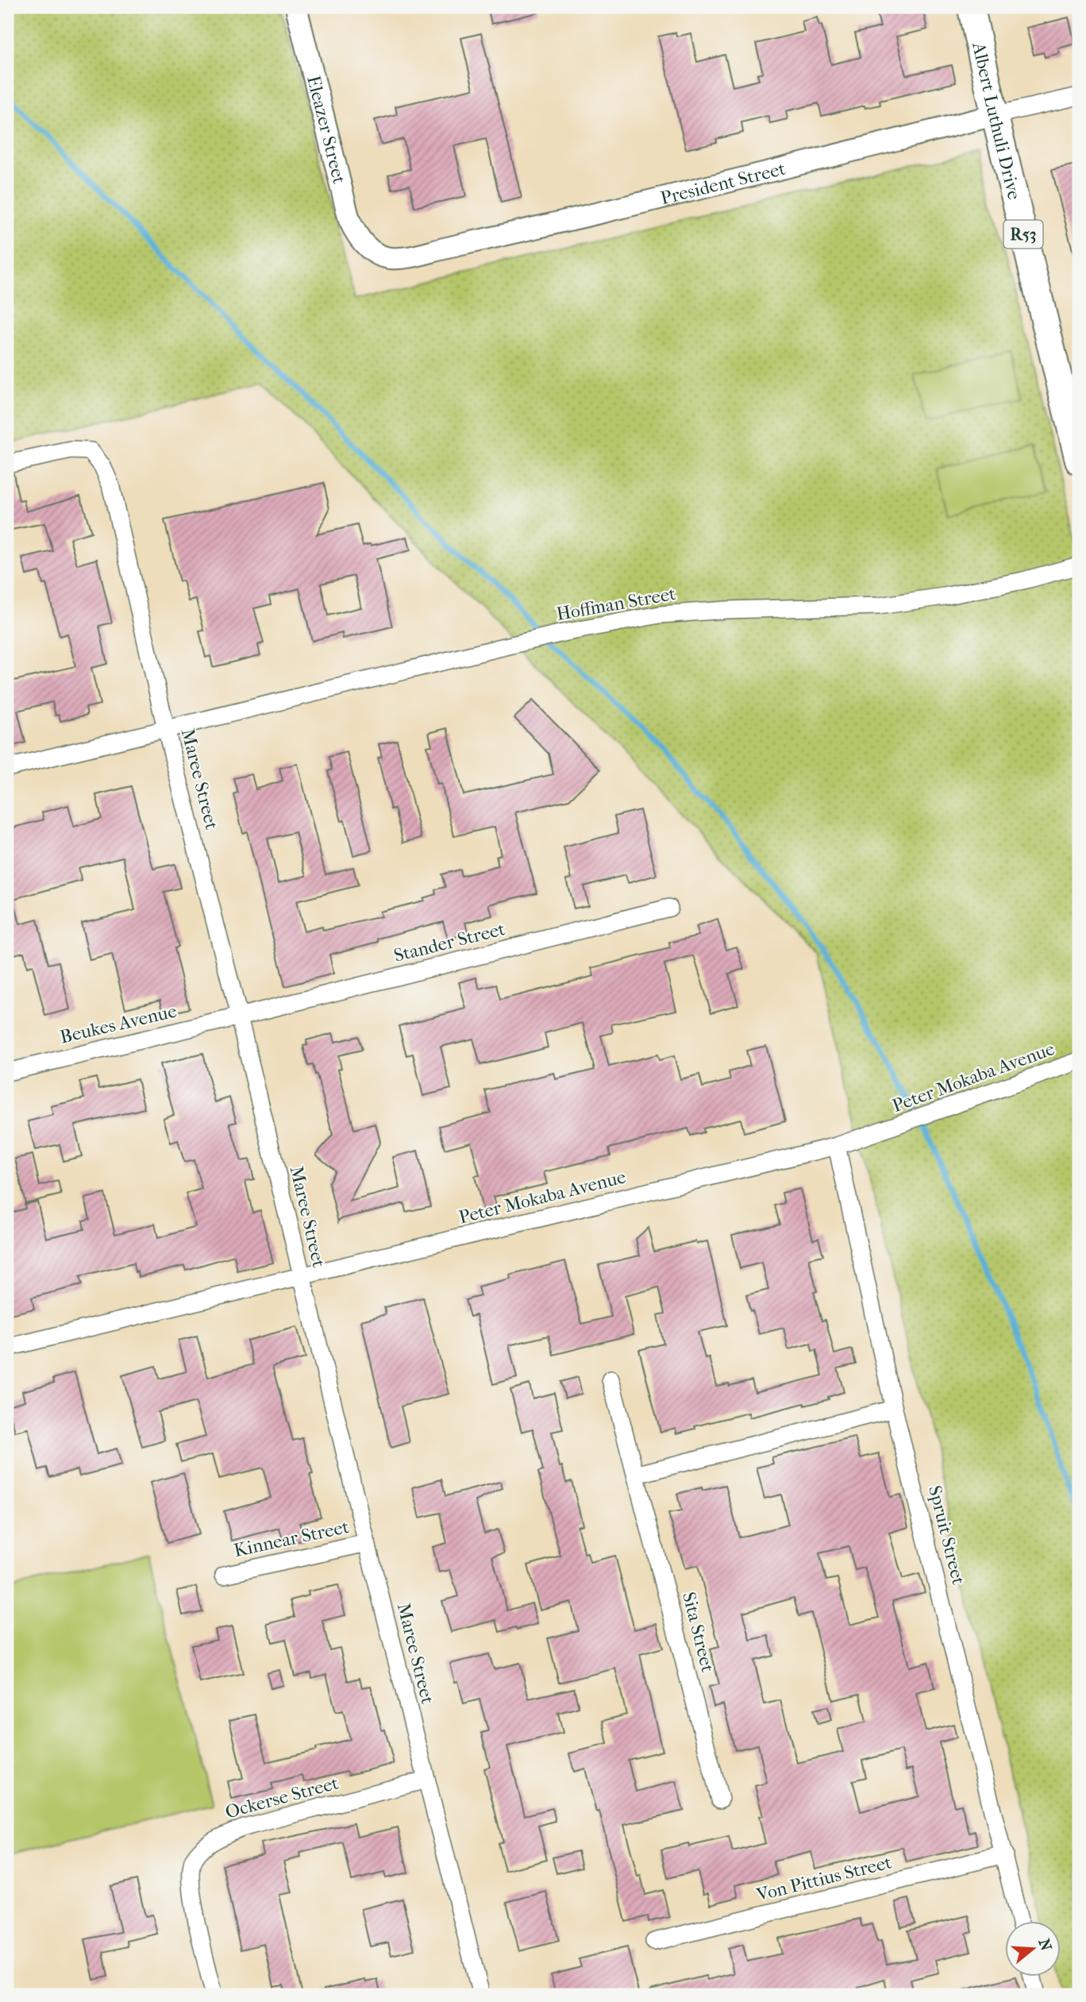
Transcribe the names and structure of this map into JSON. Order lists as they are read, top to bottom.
{
  "streets": {
    "main road": ["Albert Luthuli Drive", "R53"],
    "street": [
      "Eleazer Street",
      "President Street",
      "Hoffman Street",
      "Maree Street",
      "Stander Street",
      "Beukes Avenue",
      "Peter Mokaba Avenue",
      "Spruit Street",
      "Kinnear Street",
      "Sita Street",
      "Ockerse Street",
      "Von Pittius Street"
    ]
  },
  "crossings": [
    ["Albert Luthuli Drive", "President Street"],
    ["Eleazer Street", "President Street"],
    ["Hoffman Street", "Maree Street"],
    ["Maree Street", "Stander Street"],
    ["Maree Street", "Beukes Avenue"],
    ["Maree Street", "Peter Mokaba Avenue"],
    ["Maree Street", "Kinnear Street"],
    ["Maree Street", "Ockerse Street"],
    ["Stander Street", "Beukes Avenue"],
    ["Peter Mokaba Avenue", "Spruit Street"],
    ["Spruit Street", "Von Pittius Street"]
  ],
  "north": "right"
}
